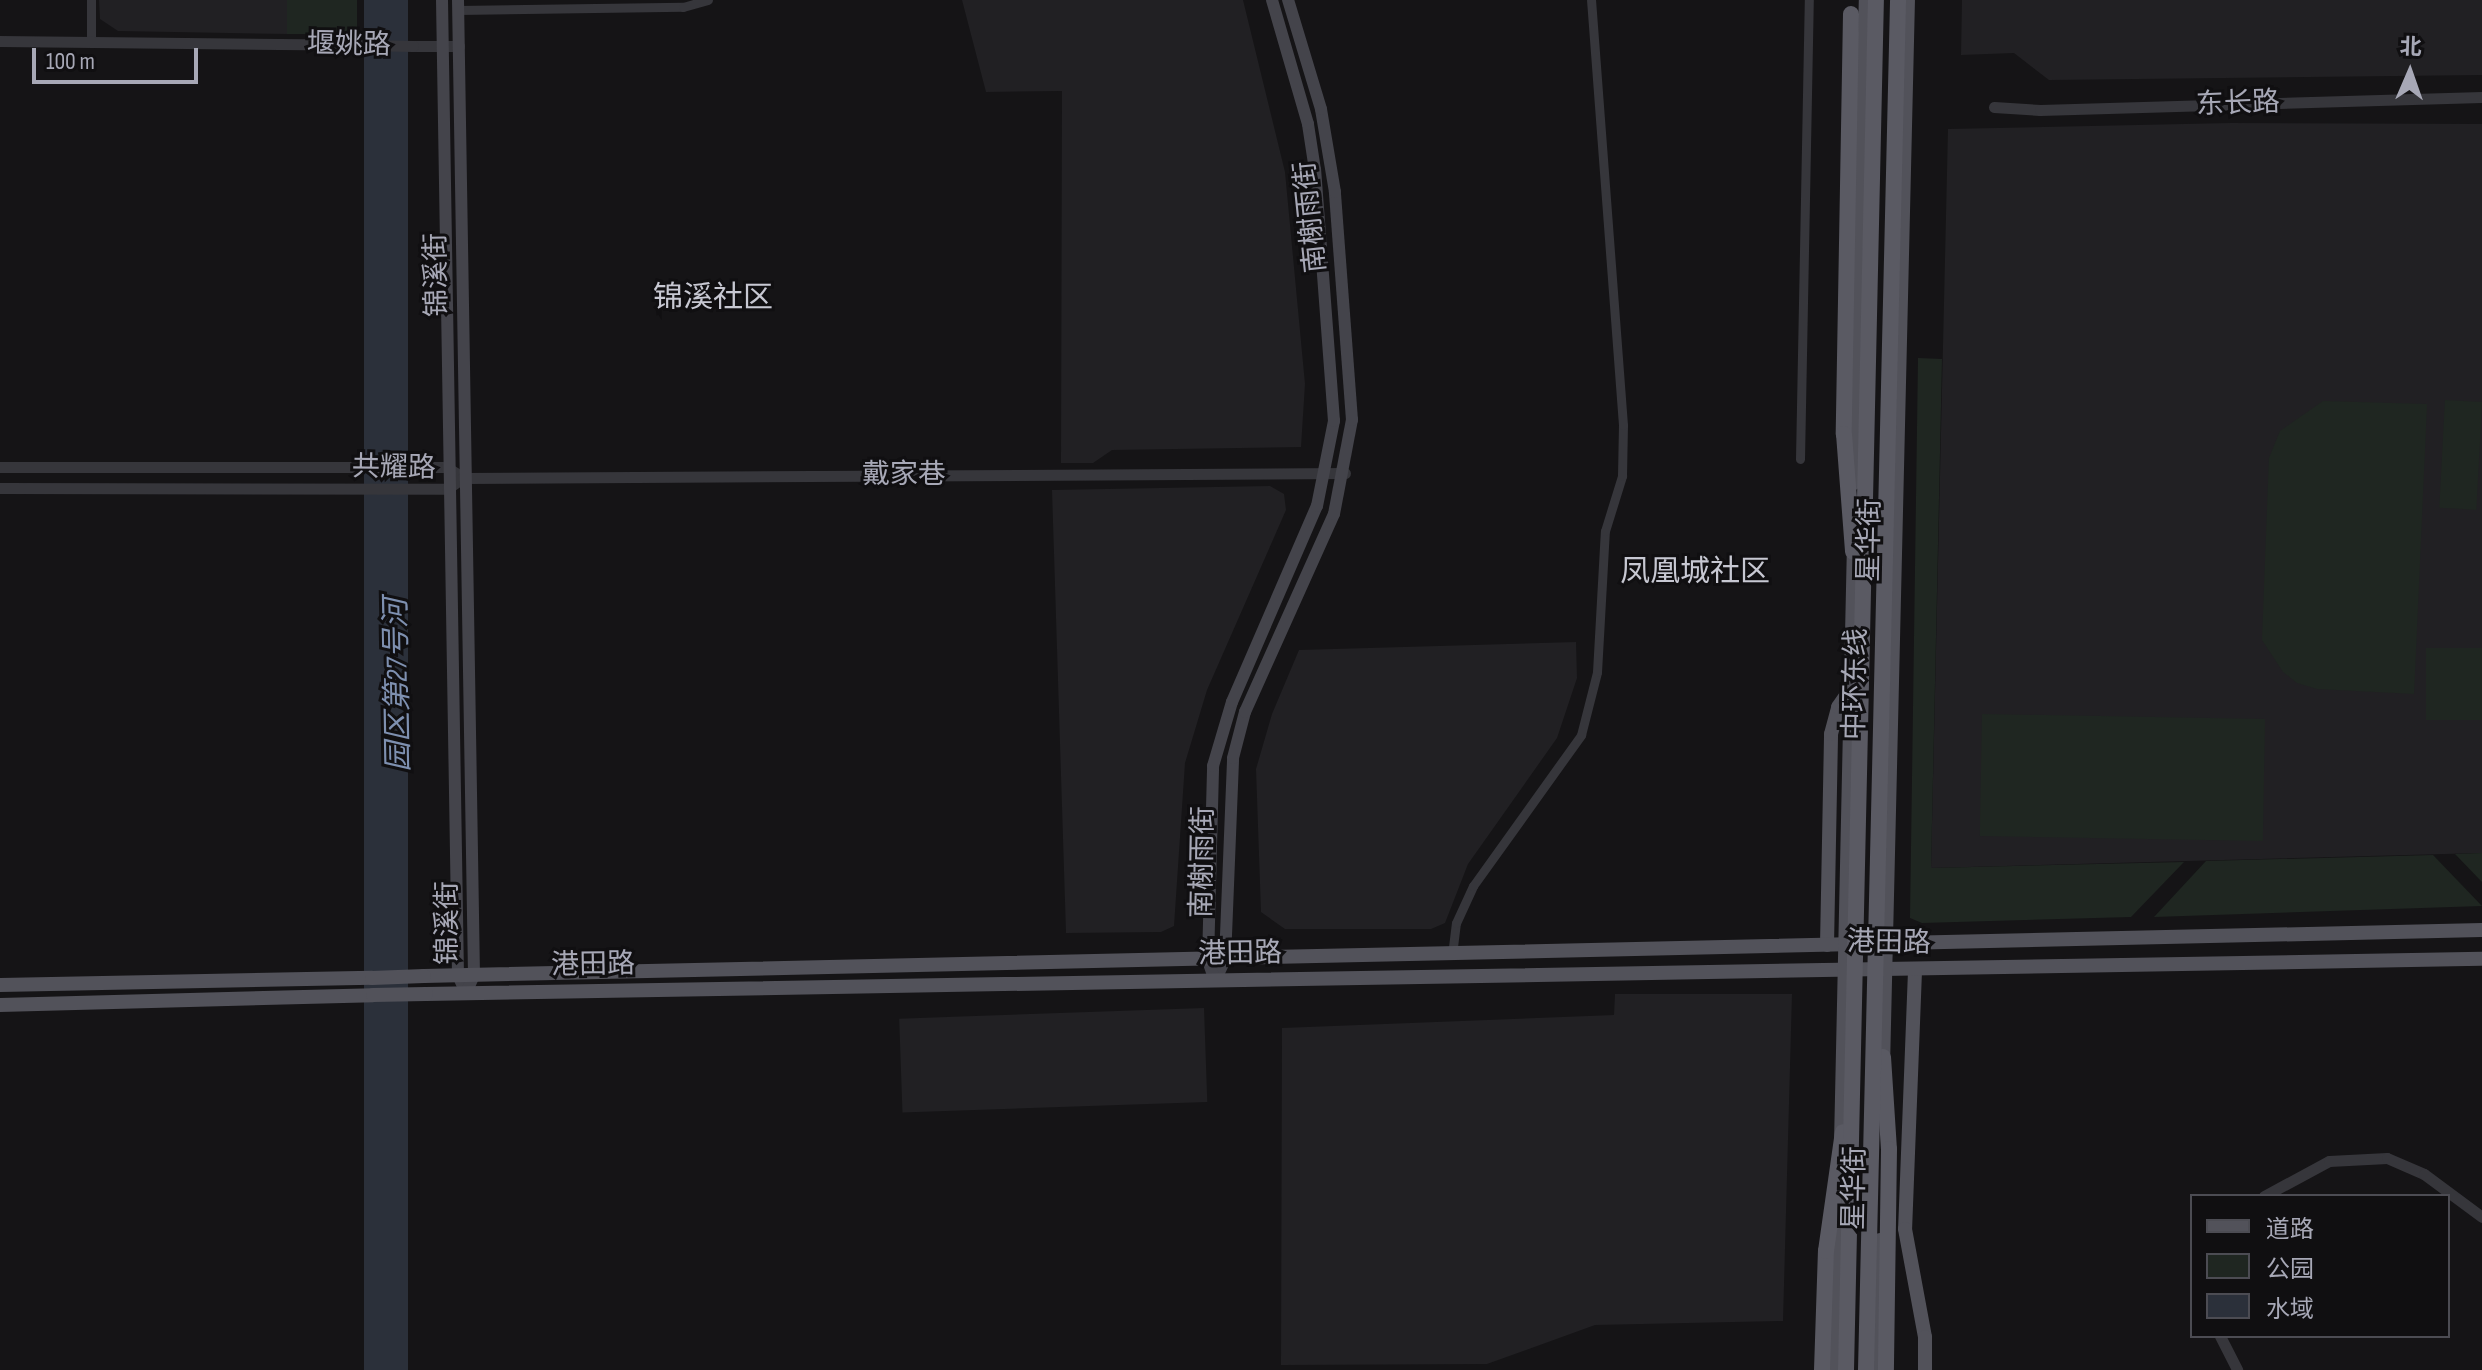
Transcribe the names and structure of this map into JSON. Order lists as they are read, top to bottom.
{
  "streets": {
    "highway": ["中环东线"],
    "main road": [
      "南榭雨街",
      "锦溪街",
      "星华街",
      "港田路"
    ],
    "street": [
      "堰姚路",
      "东长路",
      "共耀路",
      "戴家巷"
    ]
  },
  "crossings": [
    ["堰姚路", "锦溪街"],
    ["南榭雨街", "戴家巷"],
    ["南榭雨街", "港田路"],
    ["锦溪街", "共耀路"],
    ["锦溪街", "戴家巷"],
    ["锦溪街", "港田路"],
    ["共耀路", "戴家巷"],
    ["星华街", "港田路"]
  ],
  "districts": ["锦溪社区", "凤凰城社区"],
  "water": ["园区第27号河"],
  "legend": ["道路", "公园", "水域"],
  "scale_bar": "100 m",
  "north": "top"
}
